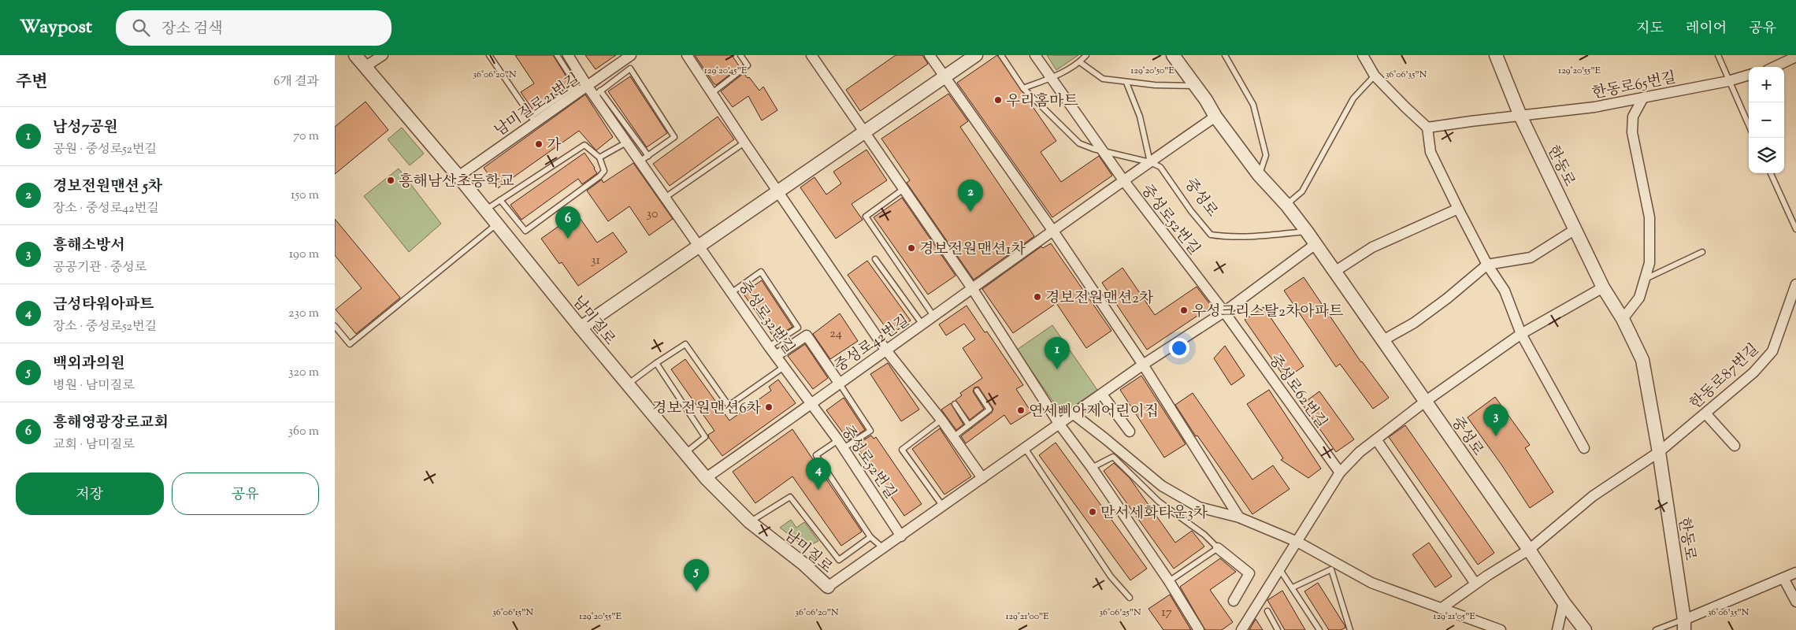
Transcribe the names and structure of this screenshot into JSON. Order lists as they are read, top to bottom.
{
  "streets": {
    "street": [
      "한동로65번길",
      "남미질로21번길",
      "한동로",
      "중성로",
      "중성로52번길",
      "중성로32번길",
      "남미질로",
      "중성로42번길",
      "한동로87번길",
      "중성로62번길"
    ]
  },
  "crossings": [
    ["한동로65번길", "한동로"],
    ["남미질로21번길", "중성로32번길"],
    ["남미질로21번길", "남미질로"],
    ["한동로", "한동로87번길"],
    ["중성로", "중성로42번길"],
    ["중성로52번길", "중성로32번길"],
    ["중성로52번길", "중성로42번길"],
    ["중성로52번길", "중성로62번길"],
    ["중성로32번길", "중성로42번길"],
    ["남미질로", "중성로42번길"]
  ],
  "places": [
    "우리홈마트",
    "가",
    "흥해남산초등학교",
    "경보전원맨션1차",
    "경보전원맨션2차",
    "우성크리스탈2차아파트",
    "경보전원맨션6차",
    "연세삐아제어린이집",
    "만서세화타운3차"
  ],
  "house_numbers": [
    "30",
    "31",
    "24",
    "17"
  ],
  "page": {
    "header": "Waypost",
    "search": "장소 검색",
    "nav": ["지도", "레이어", "공유"],
    "heading": ["주변", "6개 결과"],
    "map_buttons": ["+", "−"],
    "list": [
      {
        "mark": "1",
        "name": "남성7공원",
        "note": "공원 · 중성로52번길",
        "value": "70 m"
      },
      {
        "mark": "2",
        "name": "경보전원맨션 5차",
        "note": "장소 · 중성로42번길",
        "value": "150 m"
      },
      {
        "mark": "3",
        "name": "흥해소방서",
        "note": "공공기관 · 중성로",
        "value": "190 m"
      },
      {
        "mark": "4",
        "name": "금성타워아파트",
        "note": "장소 · 중성로52번길",
        "value": "230 m"
      },
      {
        "mark": "5",
        "name": "백외과의원",
        "note": "병원 · 남미질로",
        "value": "320 m"
      },
      {
        "mark": "6",
        "name": "흥해영광장로교회",
        "note": "교회 · 남미질로",
        "value": "360 m"
      }
    ],
    "pins": [
      "2",
      "6",
      "1",
      "3",
      "4",
      "5"
    ],
    "buttons": ["저장", "공유"]
  },
  "coordinates": [
    "129°20'45\"E",
    "129°20'50\"E",
    "129°20'55\"E",
    "36°06'20\"N",
    "36°06'35\"N",
    "36°06'15\"N",
    "36°06'25\"N",
    "129°21'00\"E",
    "129°21'05\"E"
  ]
}
